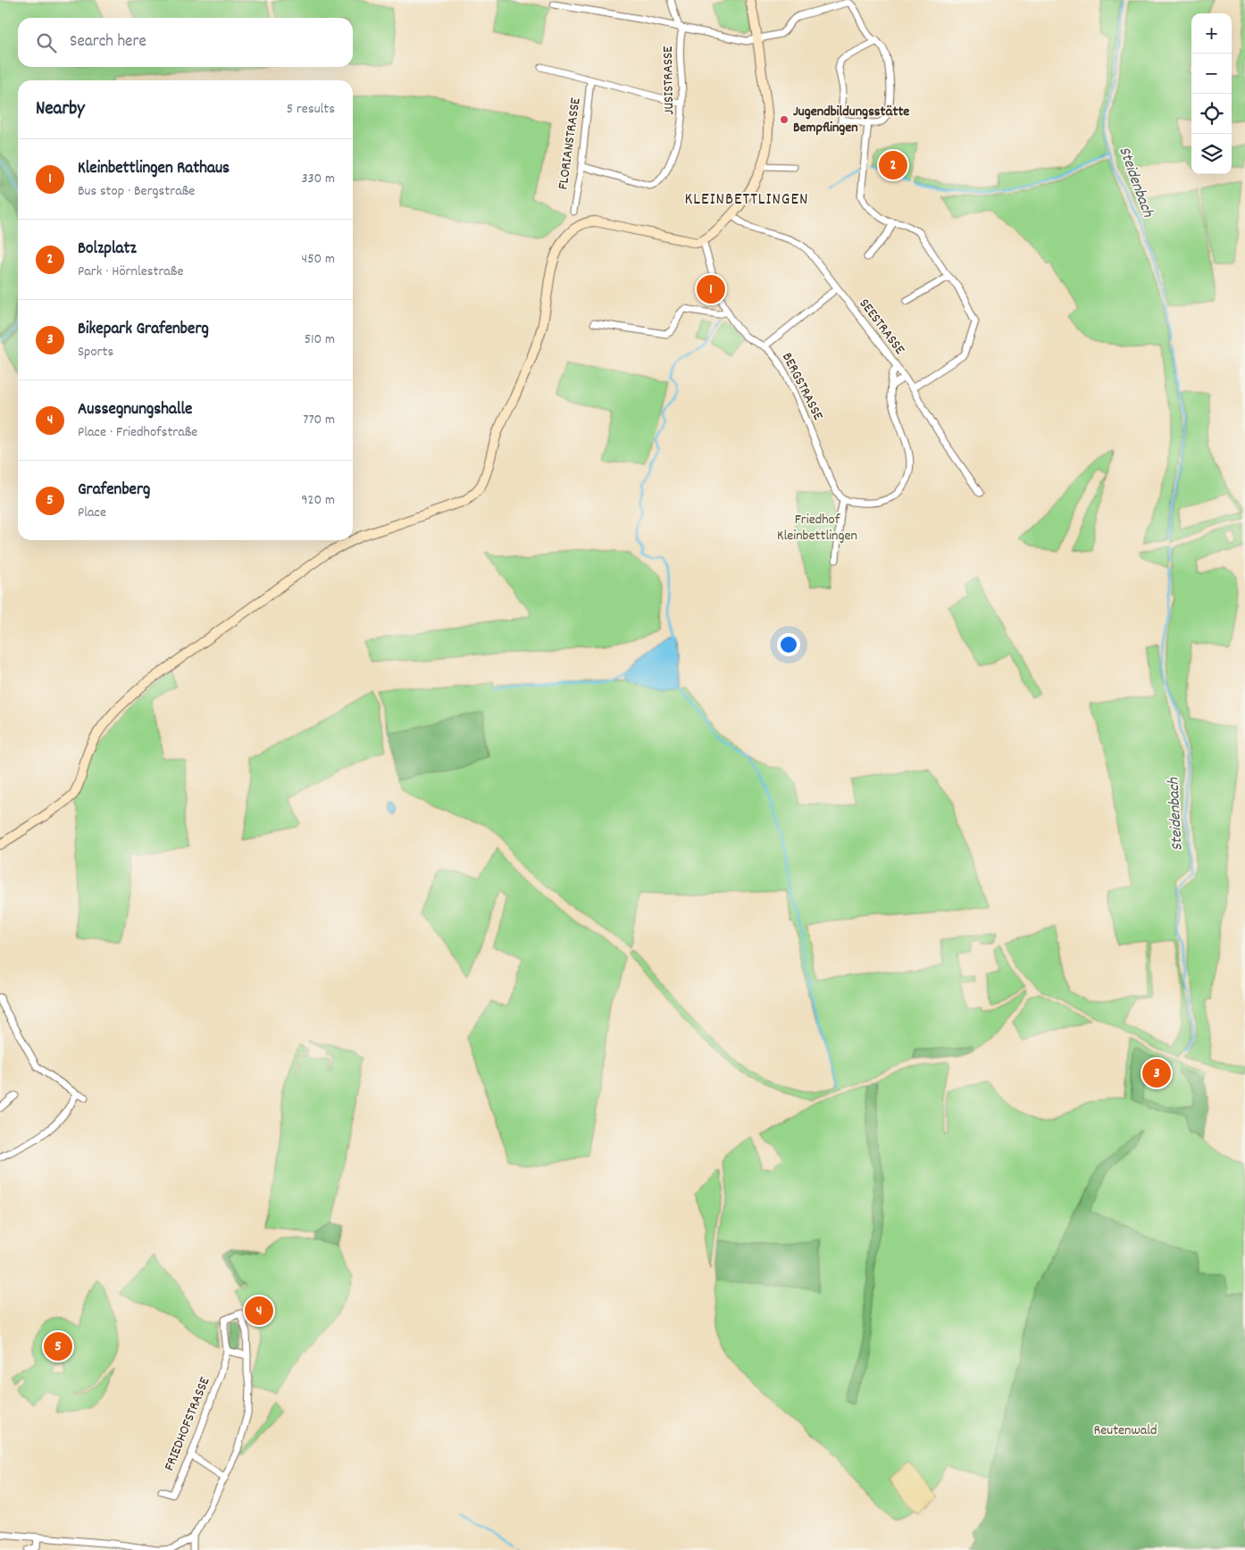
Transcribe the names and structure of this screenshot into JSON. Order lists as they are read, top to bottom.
{
  "streets": {
    "street": [
      "JUSISTRASSE",
      "FLORIANSTRASSE",
      "SEESTRASSE",
      "BERGSTRASSE",
      "FRIEDHOFSTRASSE"
    ]
  },
  "crossings": [
    ["JUSISTRASSE", "FLORIANSTRASSE"]
  ],
  "districts": ["KLEINBETTLINGEN"],
  "water": ["Steidenbach"],
  "parks": ["Friedhof Kleinbettlingen", "Reutenwald"],
  "places": ["Jugendbildungsstätte Bempflingen"],
  "page": {
    "map_buttons": ["+", "−"],
    "search": "Search here",
    "heading": ["Nearby", "5 results"],
    "list": [
      {
        "mark": "1",
        "name": "Kleinbettlingen Rathaus",
        "note": "Bus stop · Bergstraße",
        "value": "330 m"
      },
      {
        "mark": "2",
        "name": "Bolzplatz",
        "note": "Park · Hörnlestraße",
        "value": "450 m"
      },
      {
        "mark": "3",
        "name": "Bikepark Grafenberg",
        "note": "Sports",
        "value": "510 m"
      },
      {
        "mark": "4",
        "name": "Aussegnungshalle",
        "note": "Place · Friedhofstraße",
        "value": "770 m"
      },
      {
        "mark": "5",
        "name": "Grafenberg",
        "note": "Place",
        "value": "920 m"
      }
    ],
    "pins": [
      "2",
      "1",
      "3",
      "4",
      "5"
    ]
  }
}
